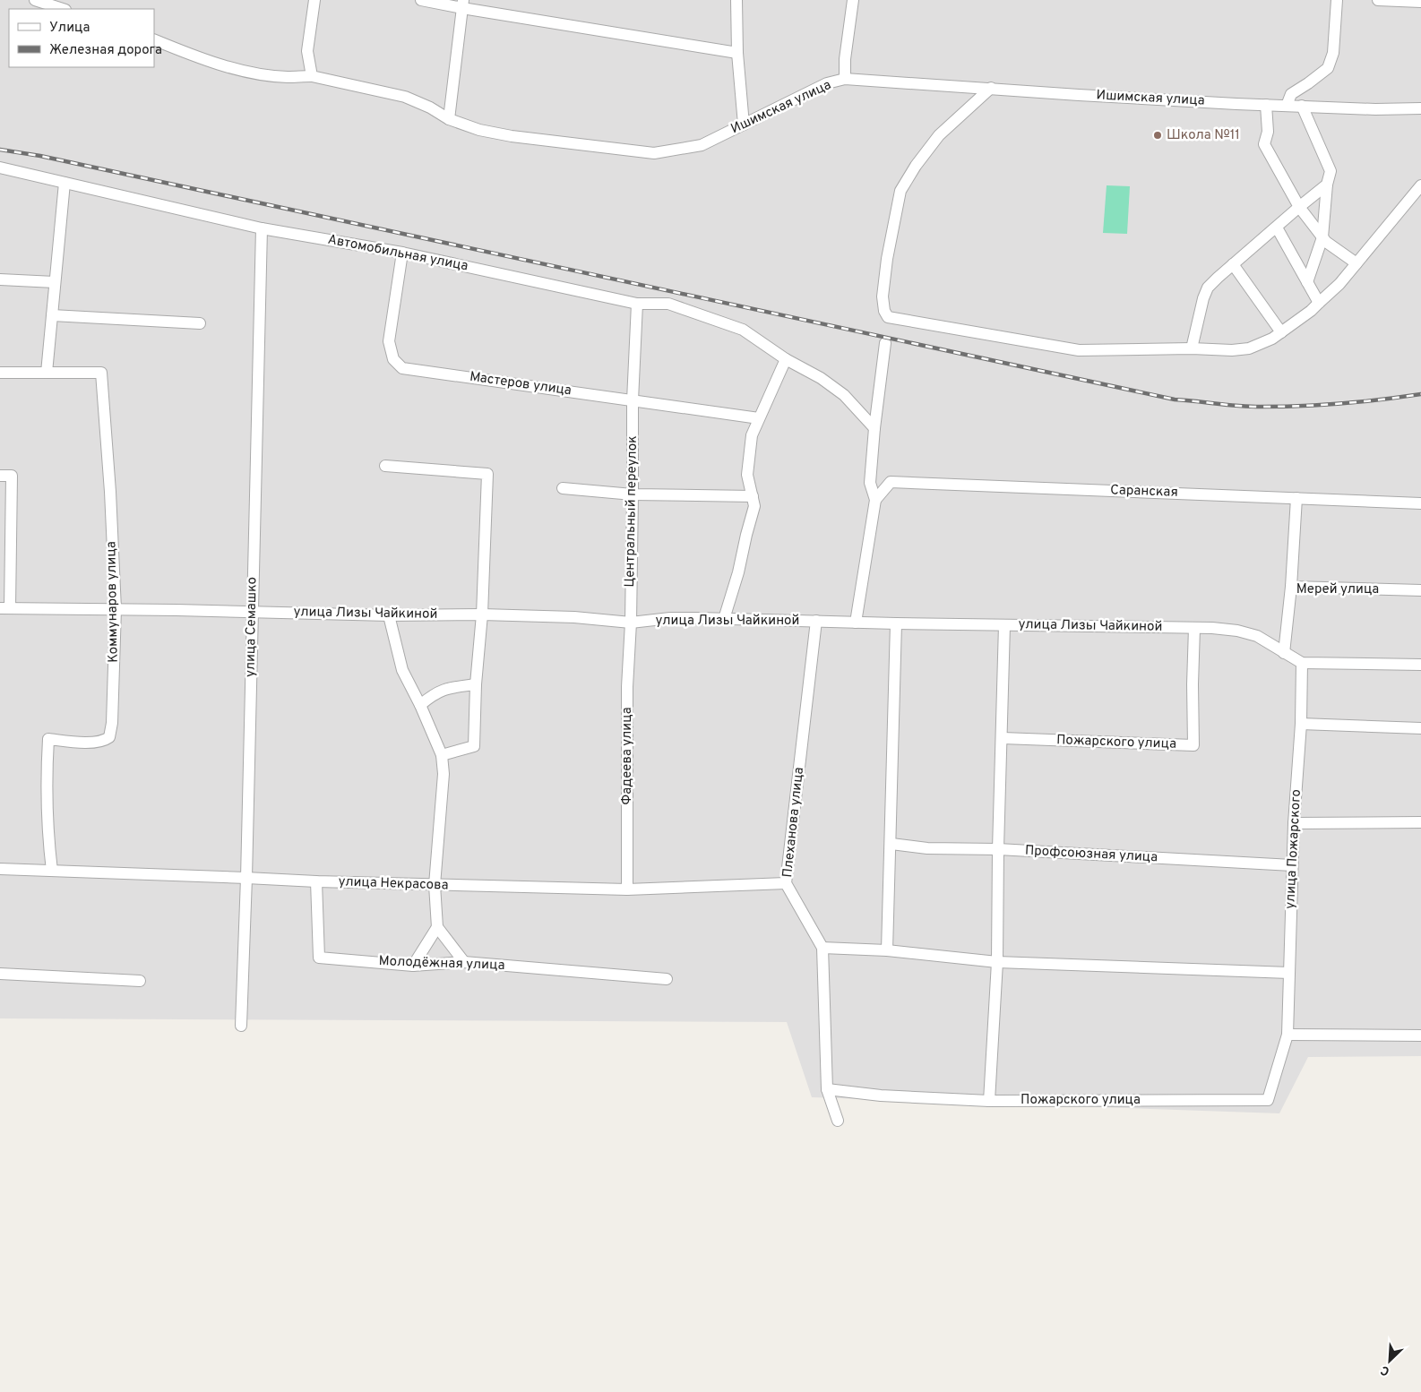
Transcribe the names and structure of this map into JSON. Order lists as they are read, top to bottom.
{
  "streets": {
    "street": [
      "Ишимская улица",
      "Автомобильная улица",
      "Мастеров улица",
      "Саранская",
      "Центральный переулок",
      "Мерей улица",
      "Коммунаров улица",
      "улица Лизы Чайкиной",
      "улица Семашко",
      "Пожарского улица",
      "Фадеева улица",
      "Плеханова улица",
      "улица Пожарского",
      "Профсоюзная улица",
      "улица Некрасова",
      "Молодёжная улица"
    ]
  },
  "crossings": [
    ["Автомобильная улица", "Мастеров улица"],
    ["Автомобильная улица", "Центральный переулок"],
    ["Автомобильная улица", "улица Семашко"],
    ["Мастеров улица", "Центральный переулок"],
    ["Центральный переулок", "улица Лизы Чайкиной"],
    ["Центральный переулок", "Фадеева улица"],
    ["Мерей улица", "улица Лизы Чайкиной"],
    ["Коммунаров улица", "улица Лизы Чайкиной"],
    ["Коммунаров улица", "улица Некрасова"],
    ["улица Лизы Чайкиной", "улица Семашко"],
    ["улица Лизы Чайкиной", "Пожарского улица"],
    ["улица Лизы Чайкиной", "Фадеева улица"],
    ["улица Лизы Чайкиной", "Плеханова улица"],
    ["улица Лизы Чайкиной", "улица Пожарского"],
    ["улица Семашко", "улица Некрасова"],
    ["Пожарского улица", "Плеханова улица"],
    ["Пожарского улица", "улица Пожарского"],
    ["Фадеева улица", "улица Некрасова"],
    ["Плеханова улица", "улица Некрасова"],
    ["улица Пожарского", "Профсоюзная улица"],
    ["улица Некрасова", "Молодёжная улица"]
  ],
  "places": ["Школа №11"],
  "legend": ["Улица", "Железная дорога"],
  "north": "bottom left"
}
